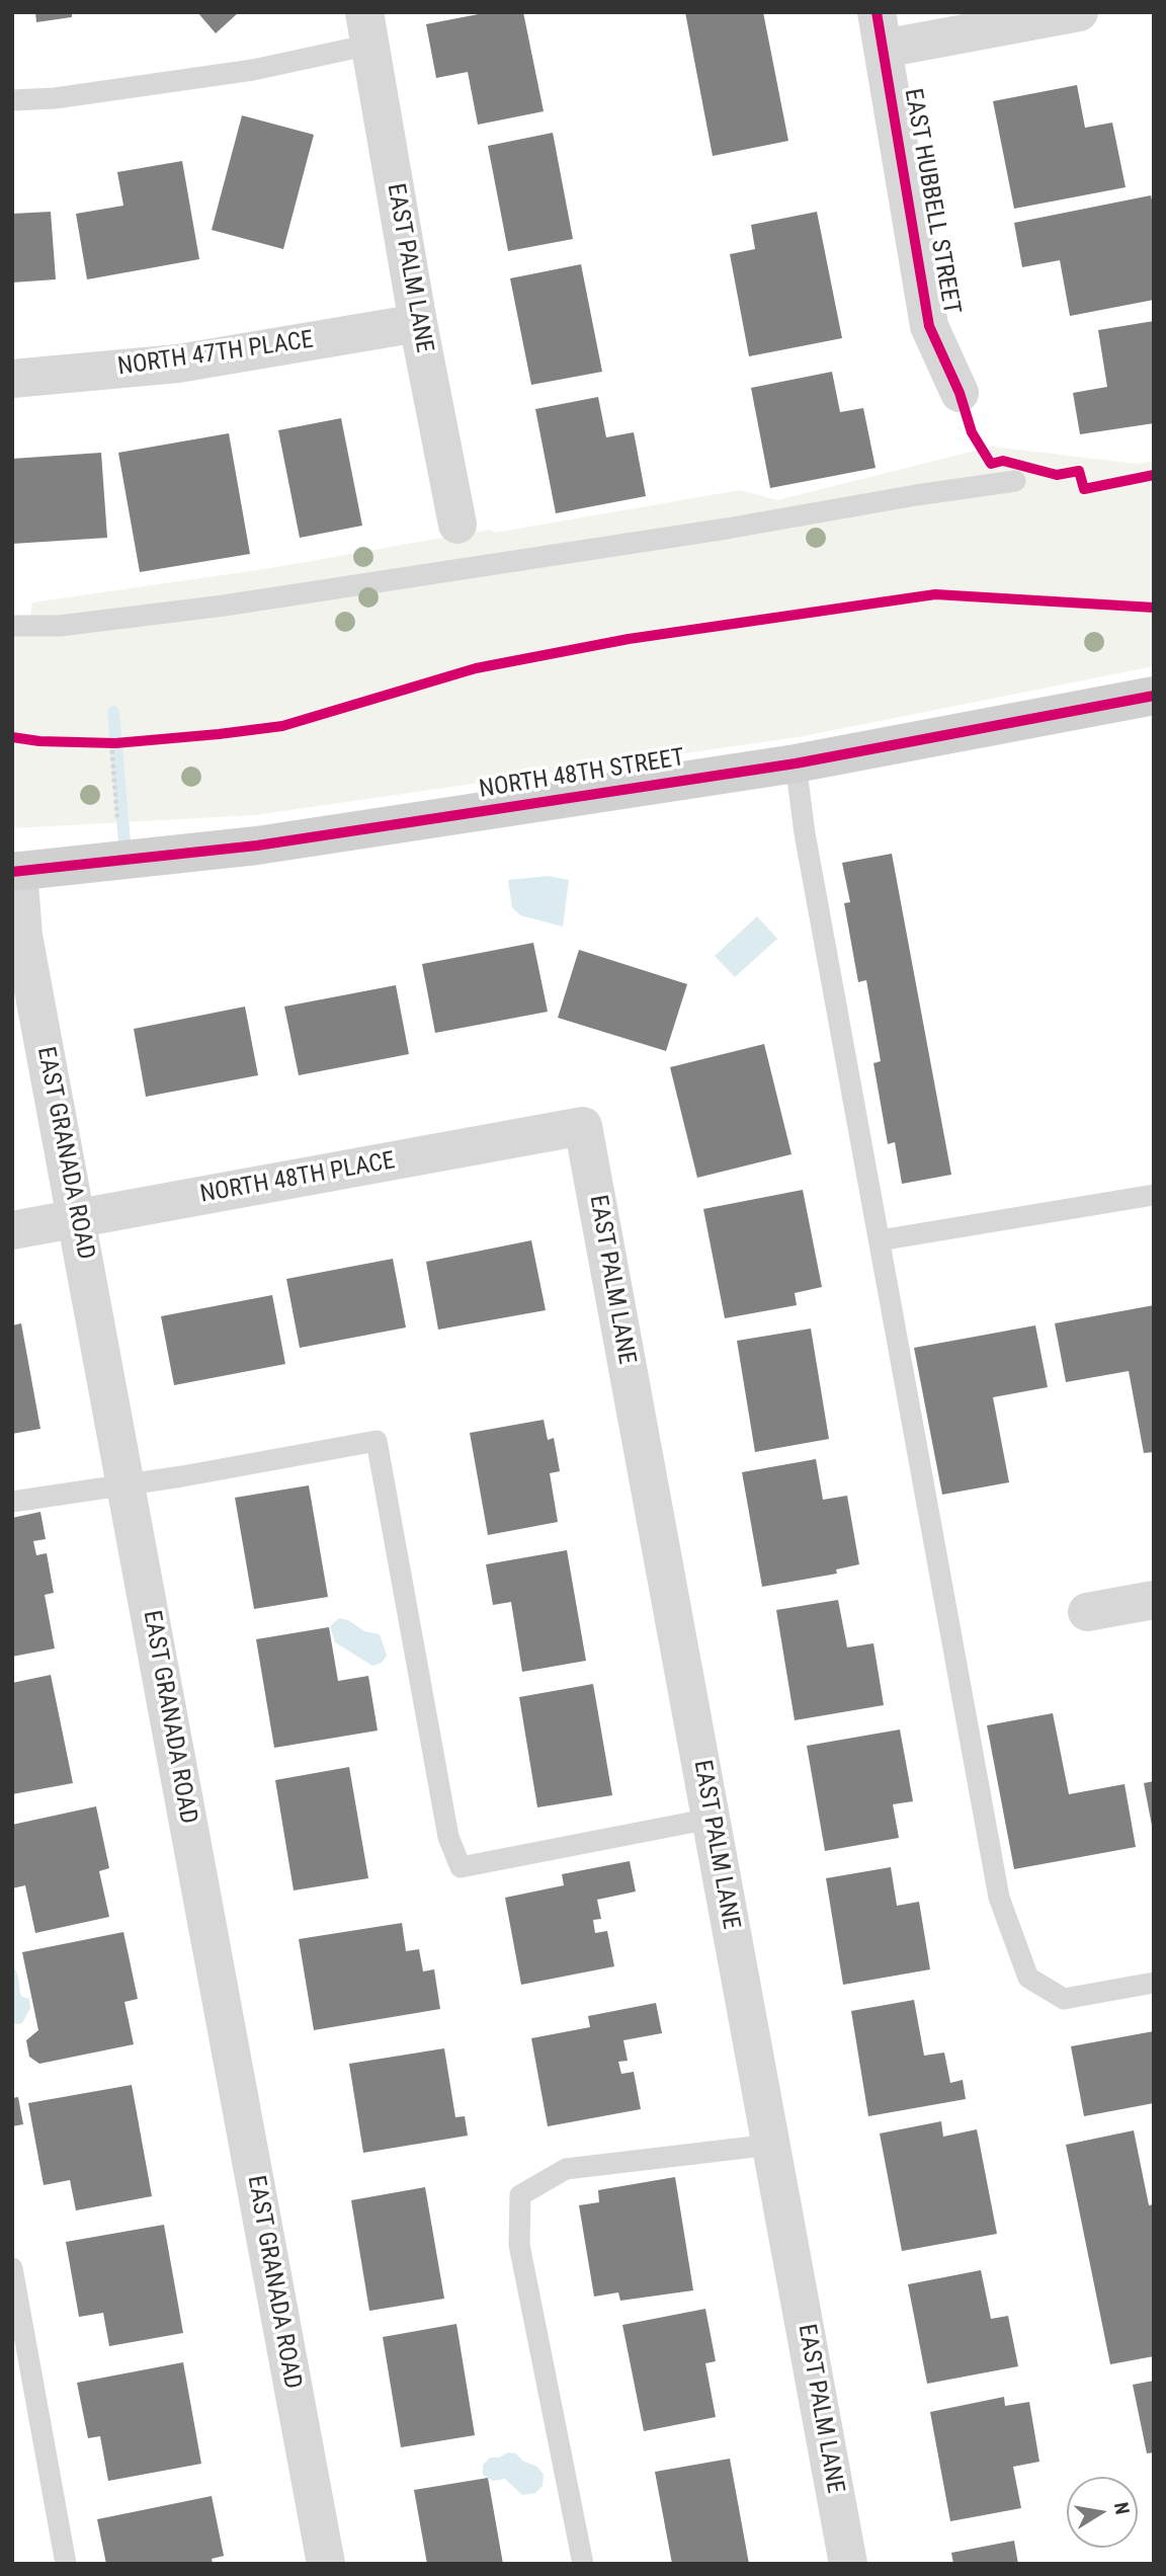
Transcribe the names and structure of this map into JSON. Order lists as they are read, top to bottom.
{
  "streets": {
    "street": [
      "EAST HUBBELL STREET",
      "EAST PALM LANE",
      "NORTH 47TH PLACE",
      "NORTH 48TH STREET",
      "EAST GRANADA ROAD",
      "NORTH 48TH PLACE"
    ]
  },
  "crossings": [
    ["EAST PALM LANE", "NORTH 47TH PLACE"],
    ["EAST PALM LANE", "NORTH 48TH PLACE"],
    ["NORTH 48TH STREET", "EAST GRANADA ROAD"],
    ["EAST GRANADA ROAD", "NORTH 48TH PLACE"]
  ],
  "north": "right"
}
